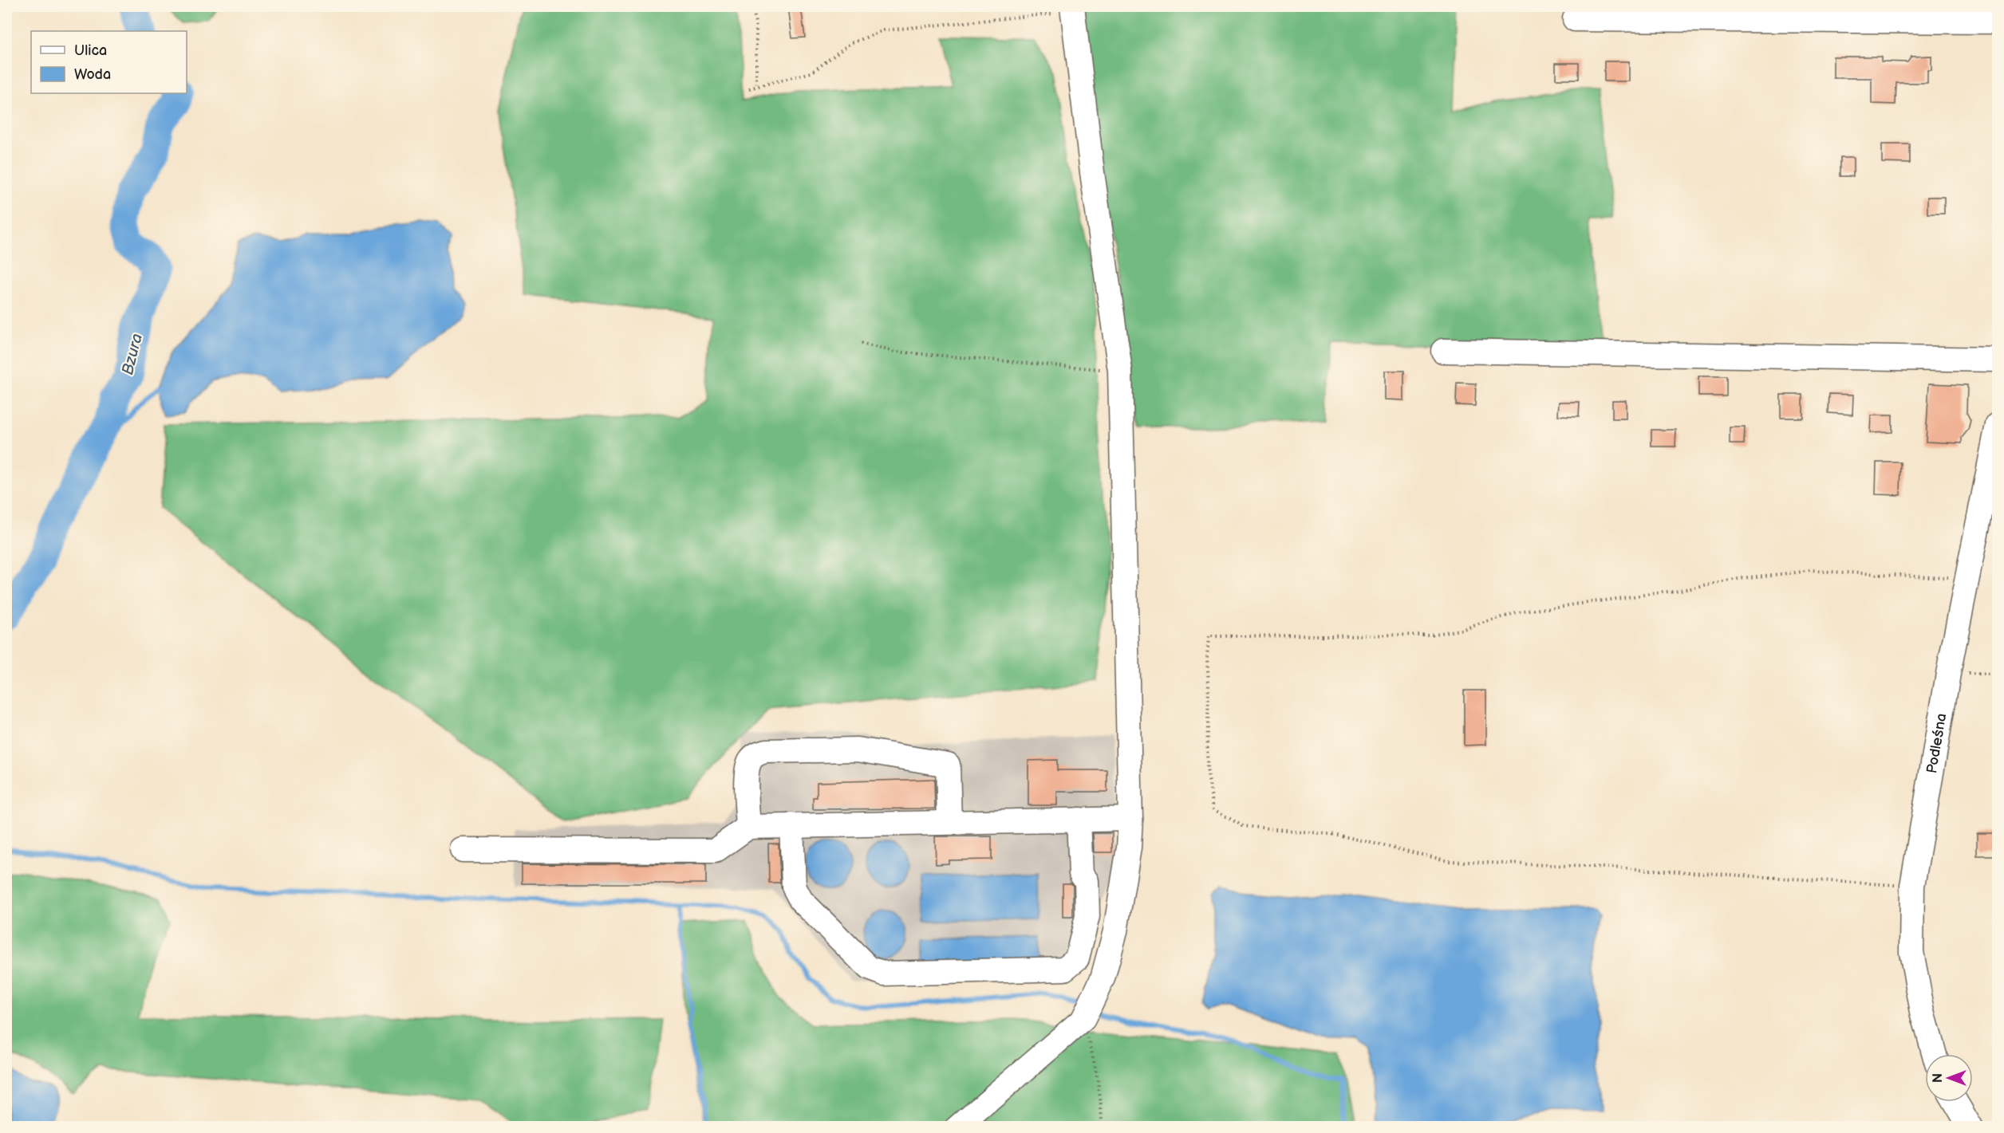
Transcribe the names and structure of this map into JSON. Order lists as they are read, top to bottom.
{
  "streets": {
    "street": ["Podleśna"]
  },
  "water": ["Bzura"],
  "legend": ["Ulica", "Woda"],
  "north": "left"
}
